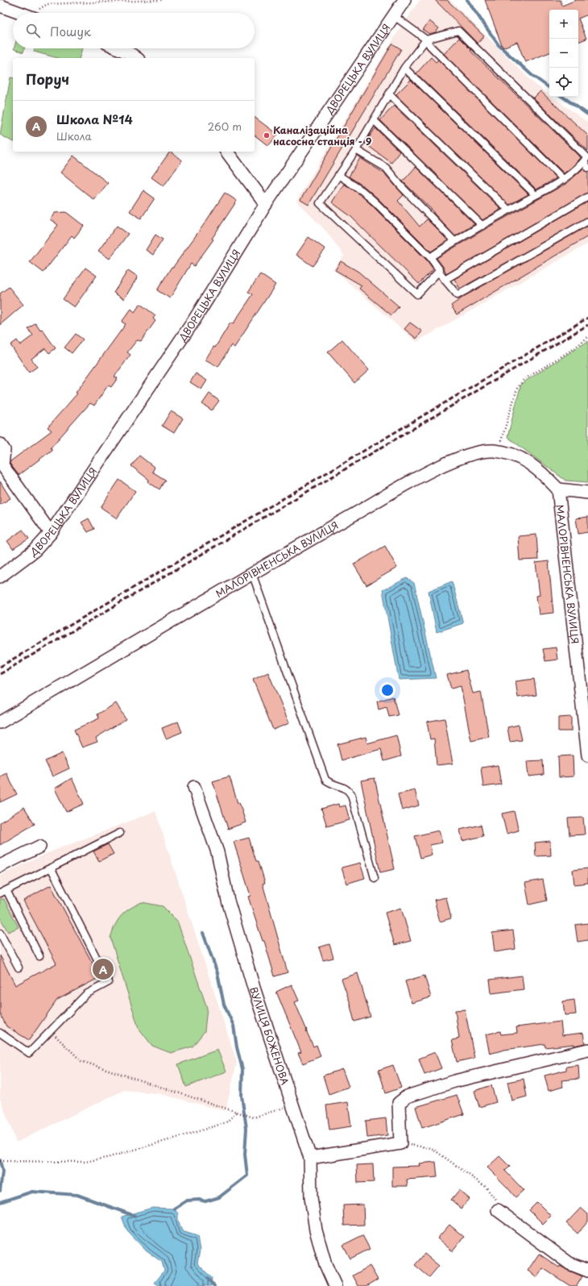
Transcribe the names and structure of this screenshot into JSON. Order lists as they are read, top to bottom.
{
  "streets": {
    "street": ["ДВОРЕЦЬКА ВУЛИЦЯ", "МАЛОРІВНЕНСЬКА ВУЛИЦЯ", "ВУЛИЦЯ БОЖЕНОВА"]
  },
  "places": ["Каналізаційна насосна станція - 9"],
  "page": {
    "map_buttons": ["+", "−"],
    "search": "Пошук",
    "heading": "Поруч",
    "list": [
      {
        "mark": "A",
        "name": "Школа №14",
        "note": "Школа",
        "value": "260 m"
      }
    ],
    "pins": "A"
  }
}
